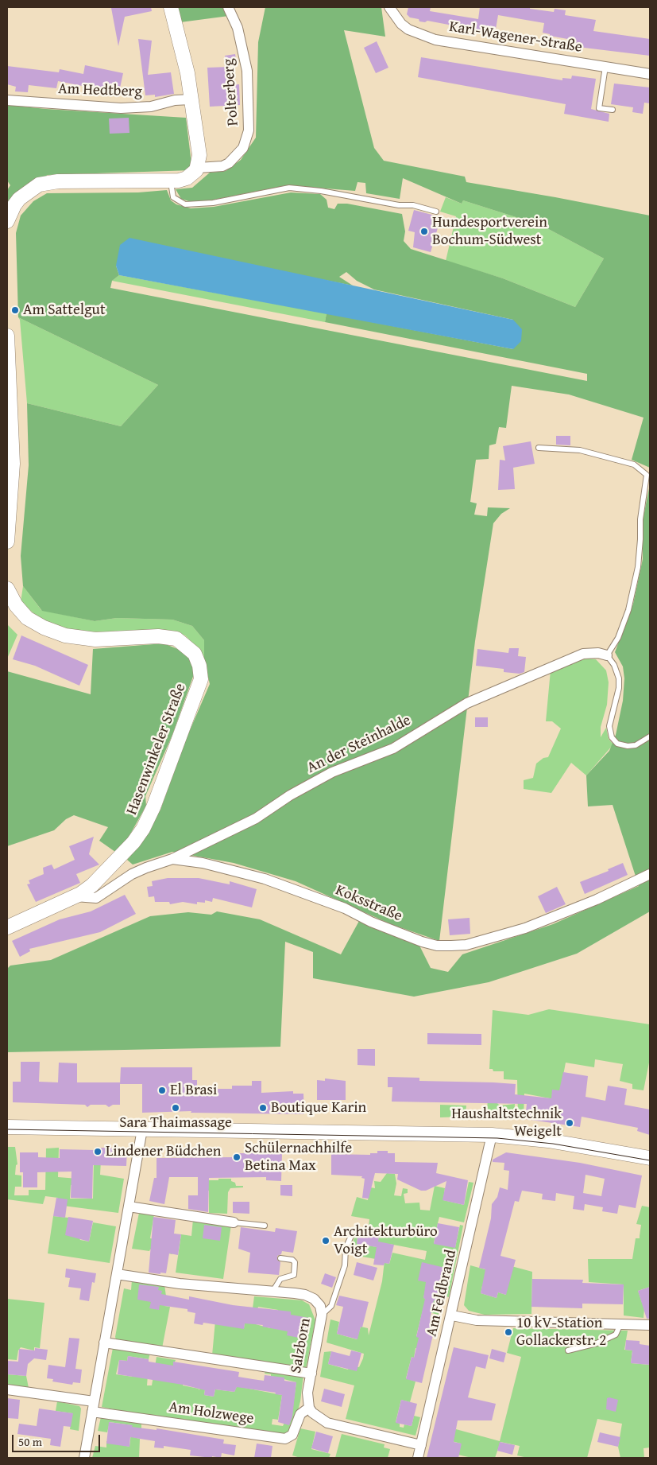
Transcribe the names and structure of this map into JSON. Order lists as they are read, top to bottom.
{
  "streets": {
    "street": [
      "Karl-Wagener-Straße",
      "Am Hedtberg",
      "Polterberg",
      "An der Steinhalde",
      "Hasenwinkeler Straße",
      "Koksstraße",
      "Am Feldbrand",
      "Salzborn",
      "Am Holzwege"
    ]
  },
  "crossings": [
    ["An der Steinhalde", "Koksstraße"],
    ["Hasenwinkeler Straße", "Koksstraße"],
    ["Salzborn", "Am Holzwege"]
  ],
  "places": [
    "Hundesportverein Bochum-Südwest",
    "Am Sattelgut",
    "El Brasi",
    "Sara Thaimassage",
    "Boutique Karin",
    "Haushaltstechnik Weigelt",
    "Lindener Büdchen",
    "Schülernachhilfe Betina Max",
    "Architekturbüro Voigt",
    "10 kV-Station Gollackerstr. 2"
  ],
  "scale_bar": "50 m"
}
